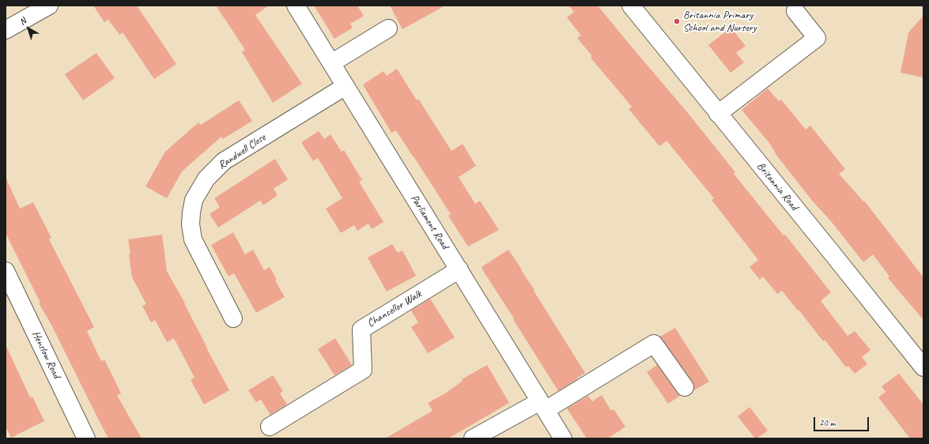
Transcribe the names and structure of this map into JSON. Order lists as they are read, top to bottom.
{
  "streets": {
    "street": [
      "Randwell Close",
      "Britannia Road",
      "Parliament Road",
      "Chancellor Walk",
      "Henslow Road"
    ]
  },
  "crossings": [
    ["Randwell Close", "Parliament Road"],
    ["Parliament Road", "Chancellor Walk"]
  ],
  "places": ["Britannia Primary School and Nursery"],
  "scale_bar": "20 m",
  "north": "top left"
}
